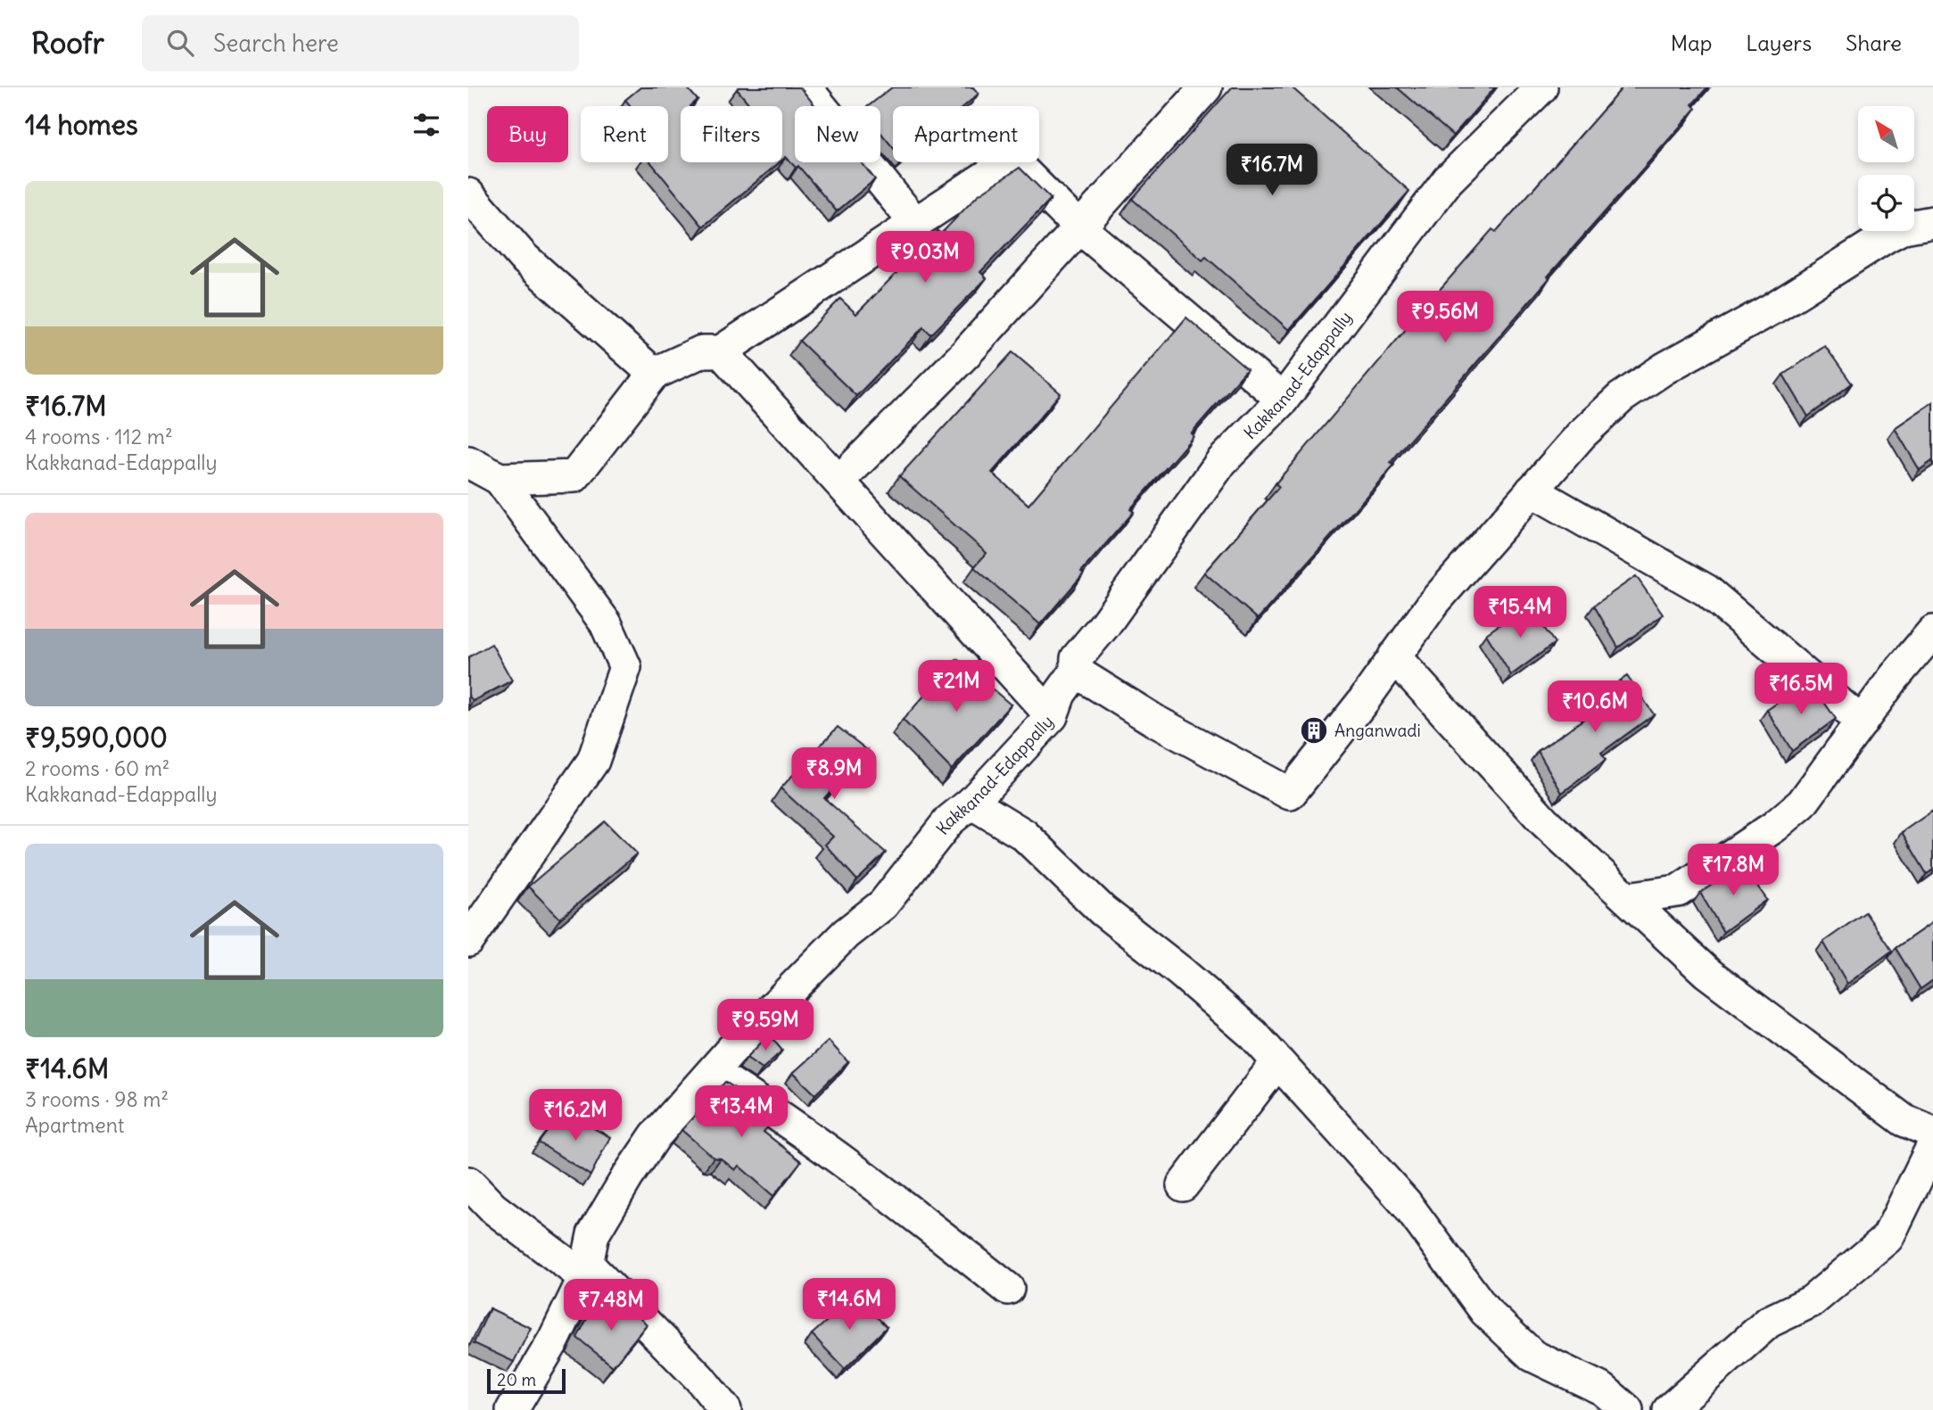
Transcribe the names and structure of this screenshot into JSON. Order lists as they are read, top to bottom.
{
  "streets": {
    "street": ["Kakkanad-Edappally"]
  },
  "places": {
    "building": ["Anganwadi"]
  },
  "scale_bar": "20 m",
  "north": "top left",
  "page": {
    "header": "Roofr",
    "search": "Search here",
    "nav": ["Map", "Layers", "Share"],
    "heading": "14 homes",
    "chip": [
      "Buy",
      "Rent",
      "Filters",
      "New",
      "Apartment"
    ],
    "price": [
      "₹16.7M",
      "₹9.03M",
      "₹9.56M",
      "₹15.4M",
      "₹21M",
      "₹16.5M",
      "₹10.6M",
      "₹8.9M",
      "₹17.8M",
      "₹9.59M",
      "₹13.4M",
      "₹16.2M",
      "₹14.6M",
      "₹7.48M"
    ],
    "list": [
      {
        "name": "₹16.7M",
        "note": "4 rooms · 112 m² · Kakkanad-Edappally"
      },
      {
        "name": "₹9,590,000",
        "note": "2 rooms · 60 m² · Kakkanad-Edappally"
      },
      {
        "name": "₹14.6M",
        "note": "3 rooms · 98 m² · Apartment"
      }
    ],
    "scale": "20 m"
  }
}
